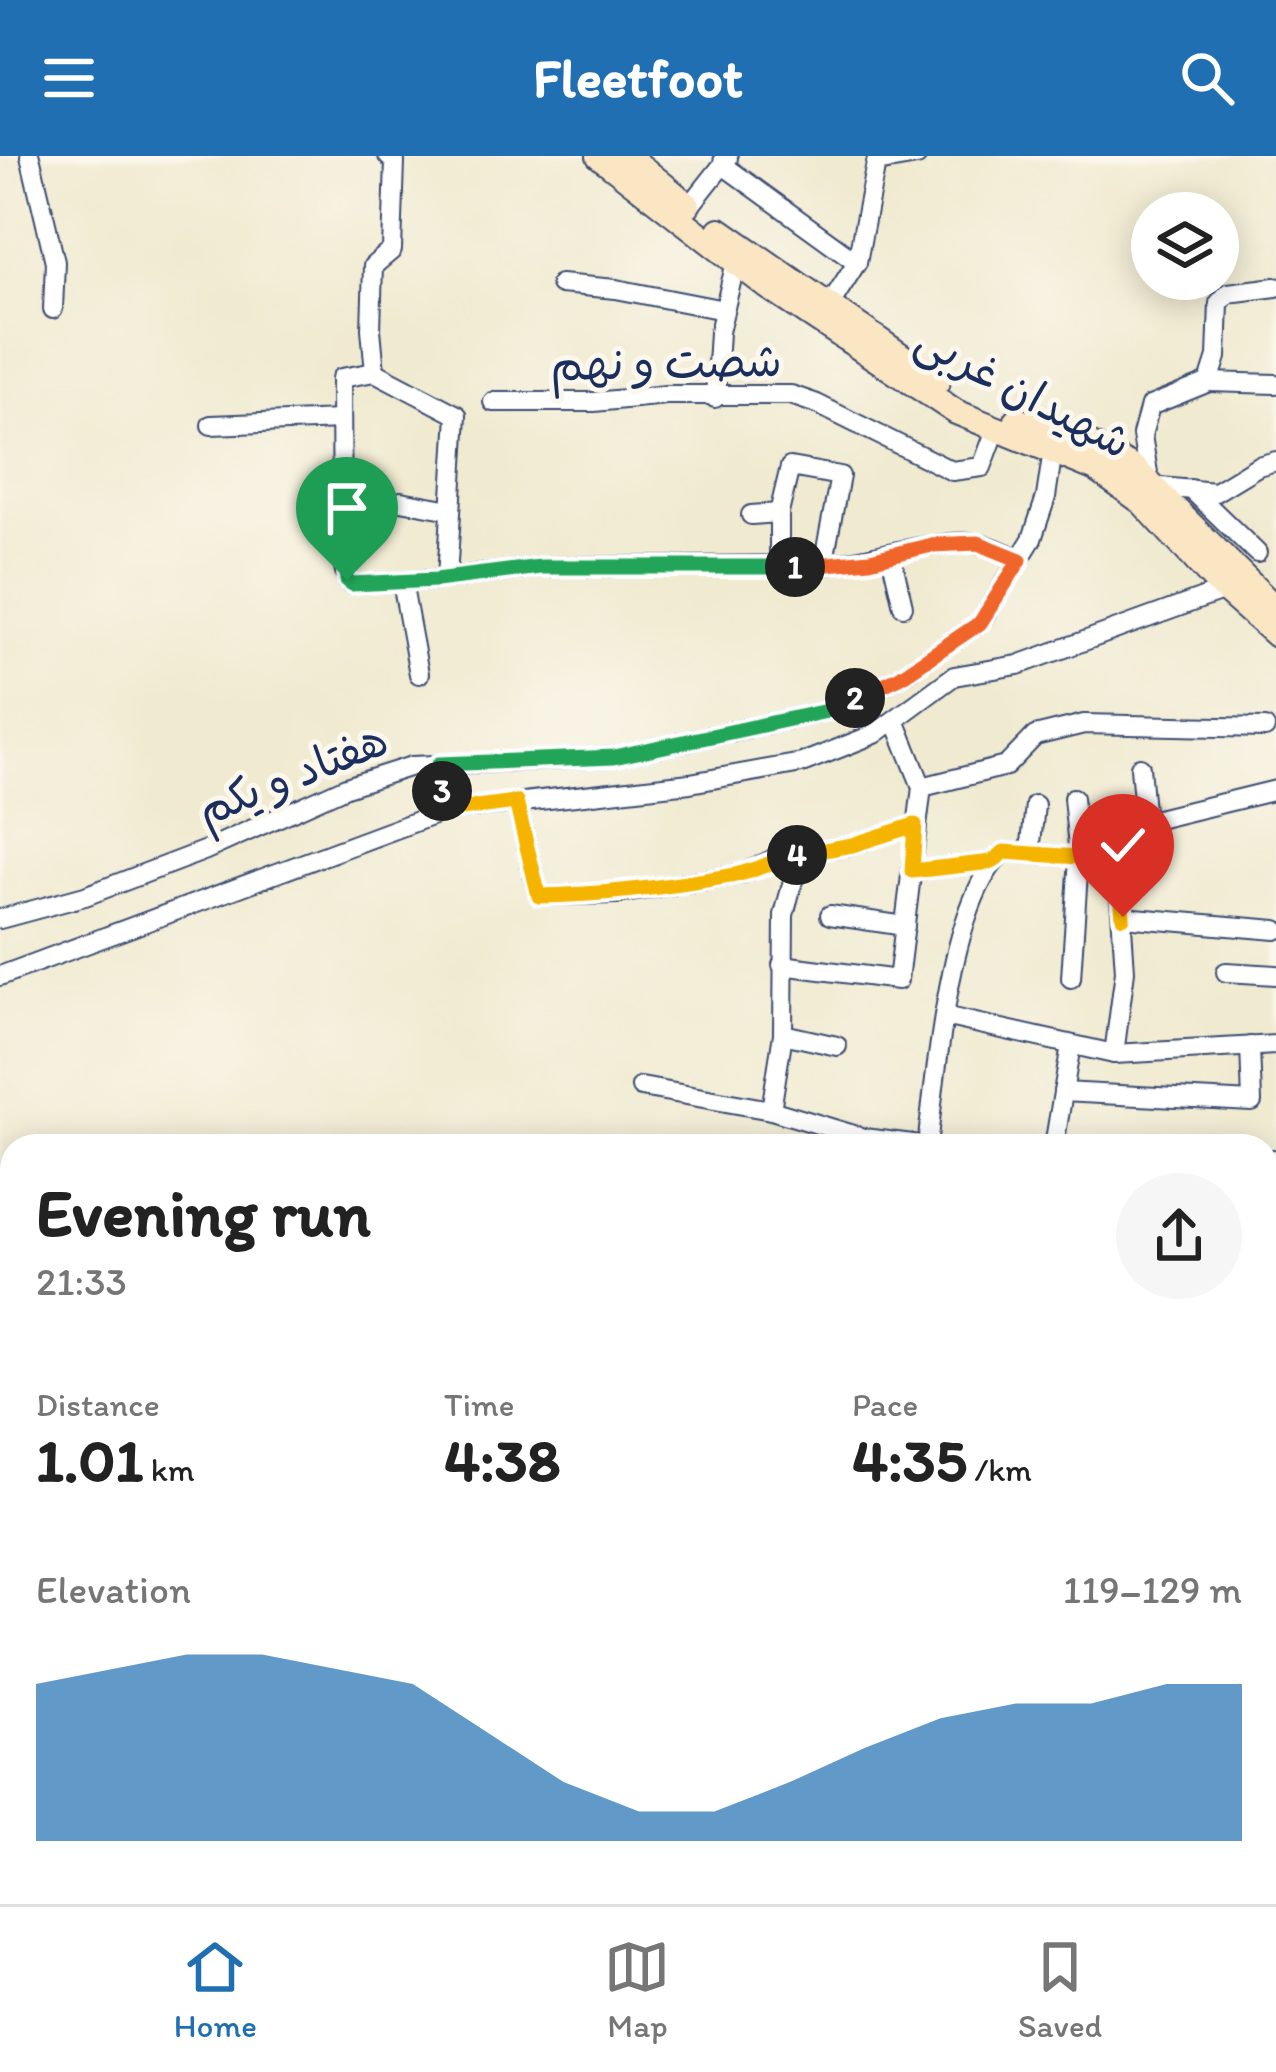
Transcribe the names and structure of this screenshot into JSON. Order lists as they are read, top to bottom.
{
  "streets": {
    "main road": ["شهیدان غربی"],
    "street": ["شصت و نهم", "هفتاد و یکم"]
  },
  "crossings": [
    ["شصت و نهم", "شهیدان غربی"],
    ["شهیدان غربی", "هفتاد و یکم"]
  ],
  "page": {
    "header": "Fleetfoot",
    "pins": [
      "1",
      "2",
      "3",
      "4"
    ],
    "heading": ["Evening run", "21:33"],
    "stats": [
      ["Distance", "1.01 km"],
      ["Time", "4:38"],
      ["Pace", "4:35 /km"]
    ],
    "chart": ["Elevation", "119–129 m"],
    "tabs": ["Home", "Map", "Saved"]
  }
}
